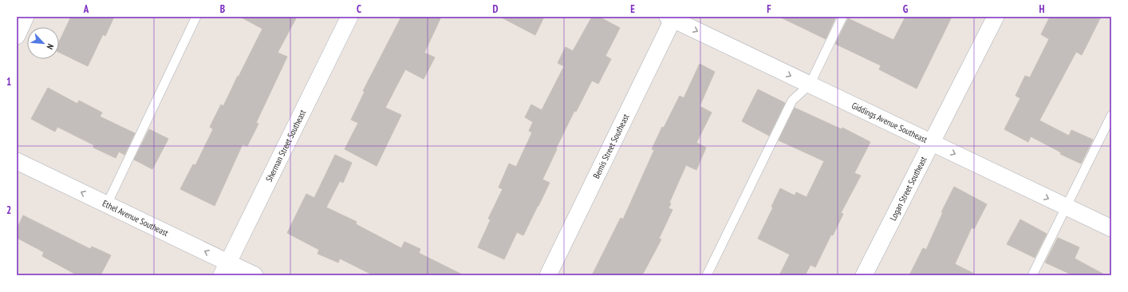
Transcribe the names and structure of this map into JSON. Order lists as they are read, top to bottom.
{
  "streets": {
    "street": [
      "Giddings Avenue Southeast",
      "Sherman Street Southeast",
      "Bemis Street Southeast",
      "Logan Street Southeast",
      "Ethel Avenue Southeast"
    ]
  },
  "crossings": [
    ["Giddings Avenue Southeast", "Bemis Street Southeast"],
    ["Giddings Avenue Southeast", "Logan Street Southeast"],
    ["Sherman Street Southeast", "Ethel Avenue Southeast"]
  ],
  "one_way": ["Giddings Avenue Southeast", "Ethel Avenue Southeast"],
  "north": "bottom right",
  "grid": {
    "columns": [
      "A",
      "B",
      "C",
      "D",
      "E",
      "F",
      "G",
      "H"
    ],
    "rows": ["1", "2"]
  }
}
